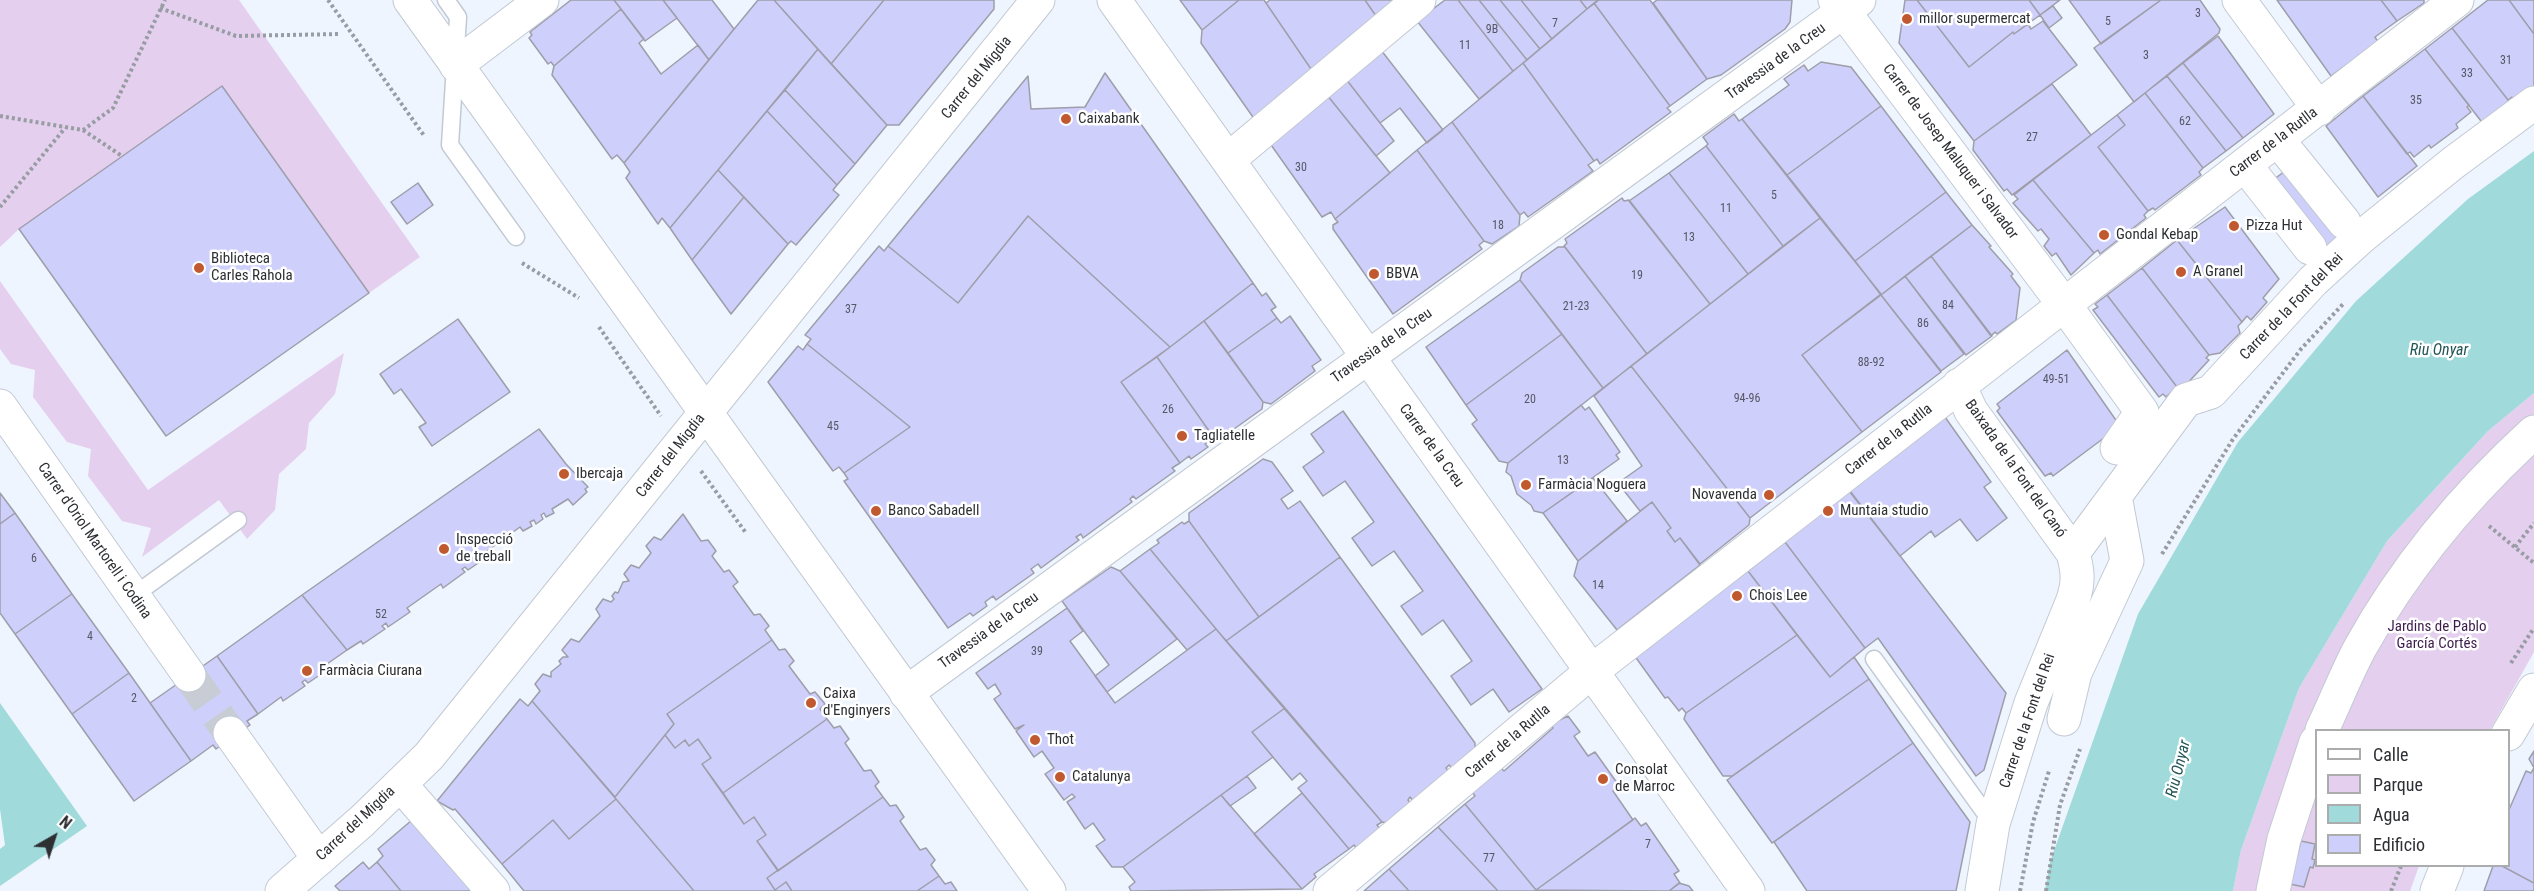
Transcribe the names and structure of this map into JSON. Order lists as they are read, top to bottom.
{
  "streets": {
    "street": [
      "Travessia de la Creu",
      "Carrer del Migdia",
      "Carrer de la Rutlla",
      "Carrer de Josep Maluquer i Salvador",
      "Carrer de la Font del Rei",
      "Carrer de la Creu",
      "Baixada de la Font del Canó",
      "Carrer d'Oriol Martorell i Codina"
    ]
  },
  "crossings": [
    ["Travessia de la Creu", "Carrer de Josep Maluquer i Salvador"],
    ["Travessia de la Creu", "Carrer de la Creu"],
    ["Carrer de la Rutlla", "Carrer de Josep Maluquer i Salvador"],
    ["Carrer de la Rutlla", "Carrer de la Creu"],
    ["Carrer de la Rutlla", "Baixada de la Font del Canó"],
    ["Carrer de Josep Maluquer i Salvador", "Carrer de la Font del Rei"],
    ["Carrer de la Font del Rei", "Baixada de la Font del Canó"]
  ],
  "water": ["Riu Onyar"],
  "parks": ["Jardins de Pablo García Cortés"],
  "places": [
    "millor supermercat",
    "Caixabank",
    "Pizza Hut",
    "Gondal Kebap",
    "Biblioteca Carles Rahola",
    "A Granel",
    "BBVA",
    "Tagliatelle",
    "Ibercaja",
    "Farmàcia Noguera",
    "Novavenda",
    "Banco Sabadell",
    "Muntaia studio",
    "Inspecció de treball",
    "Chois Lee",
    "Farmàcia Ciurana",
    "Caixa d'Enginyers",
    "Thot",
    "Catalunya",
    "Consolat de Marroc"
  ],
  "house_numbers": [
    "3",
    "5",
    "7",
    "9B",
    "11",
    "3",
    "31",
    "33",
    "35",
    "62",
    "27",
    "30",
    "5",
    "11",
    "18",
    "13",
    "19",
    "84",
    "21-23",
    "37",
    "86",
    "88-92",
    "49-51",
    "94-96",
    "20",
    "26",
    "45",
    "13",
    "6",
    "14",
    "52",
    "4",
    "39",
    "2",
    "7",
    "77"
  ],
  "legend": [
    "Calle",
    "Parque",
    "Agua",
    "Edificio"
  ],
  "north": "top right"
}
